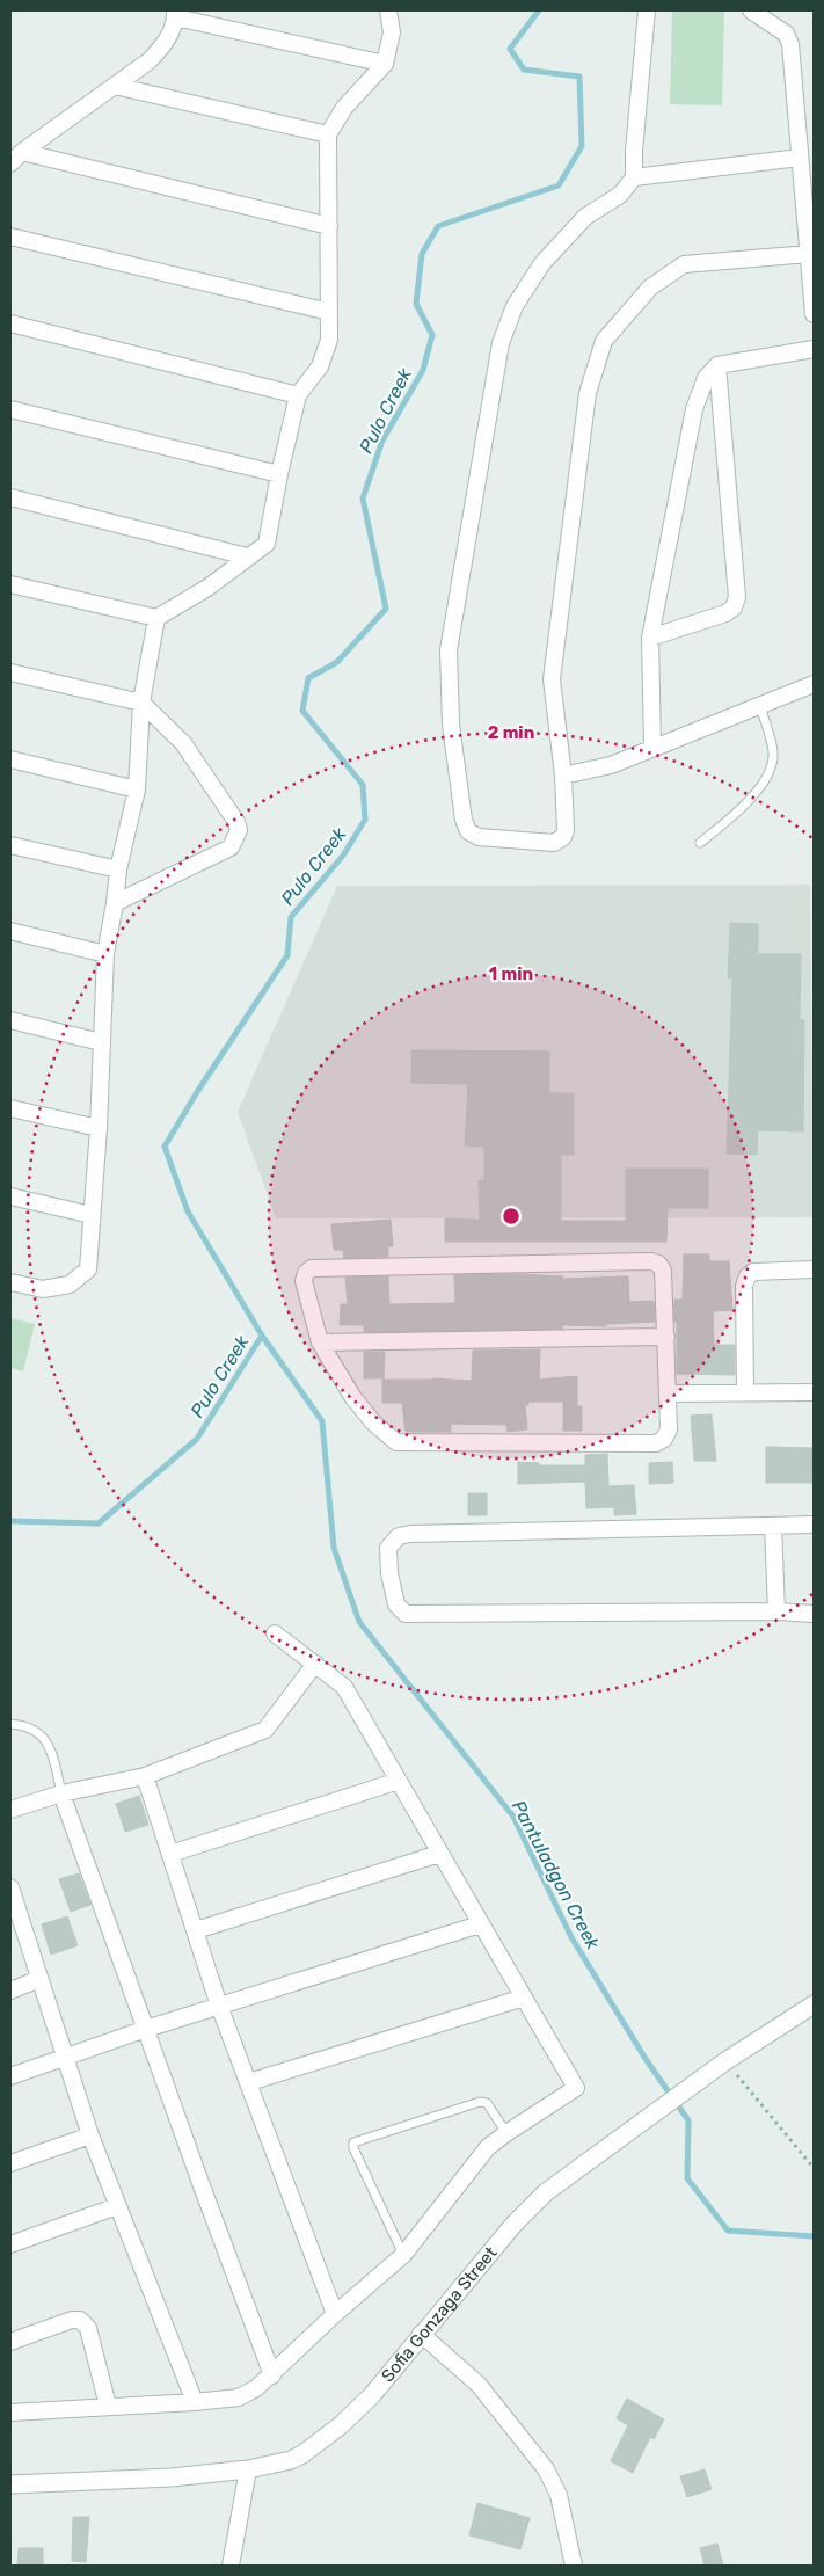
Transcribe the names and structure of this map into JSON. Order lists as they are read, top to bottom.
{
  "streets": {
    "street": ["Sofia Gonzaga Street"]
  },
  "water": ["Pulo Creek", "Pantuladgon Creek"],
  "rings": ["2 min", "1 min"]
}
